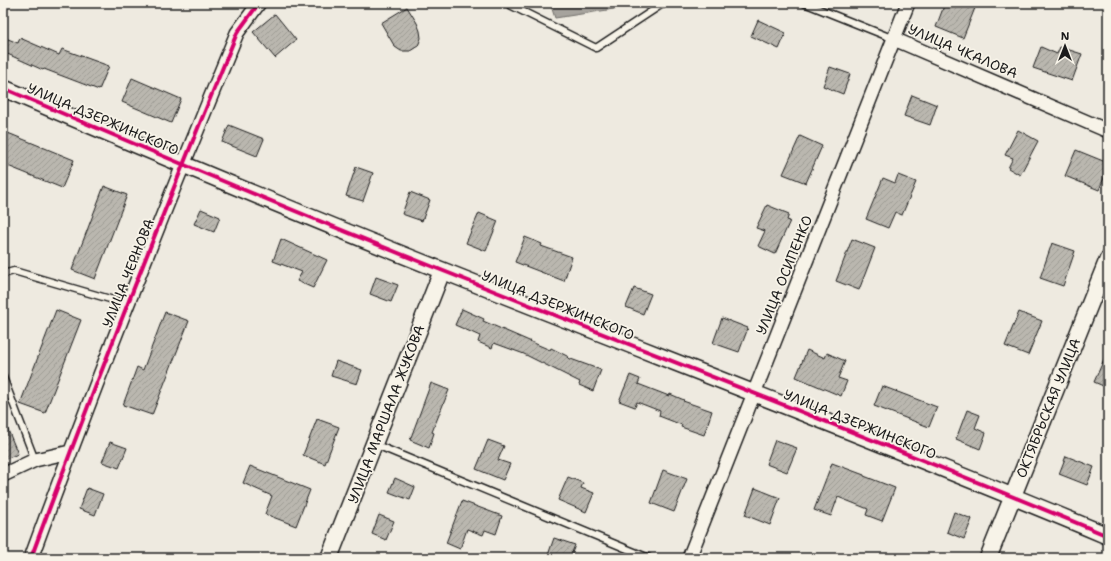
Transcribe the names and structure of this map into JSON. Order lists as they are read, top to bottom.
{
  "streets": {
    "street": [
      "УЛИЦА ЧКАЛОВА",
      "УЛИЦА ДЗЕРЖИНСКОГО",
      "УЛИЦА ЧЕРНОВА",
      "УЛИЦА ОСИПЕНКО",
      "ОКТЯБРЬСКАЯ УЛИЦА",
      "УЛИЦА МАРШАЛА ЖУКОВА"
    ]
  },
  "crossings": [
    ["УЛИЦА ЧКАЛОВА", "УЛИЦА ОСИПЕНКО"],
    ["УЛИЦА ДЗЕРЖИНСКОГО", "УЛИЦА ЧЕРНОВА"],
    ["УЛИЦА ДЗЕРЖИНСКОГО", "УЛИЦА ОСИПЕНКО"],
    ["УЛИЦА ДЗЕРЖИНСКОГО", "ОКТЯБРЬСКАЯ УЛИЦА"],
    ["УЛИЦА ДЗЕРЖИНСКОГО", "УЛИЦА МАРШАЛА ЖУКОВА"]
  ],
  "north": "top"
}
